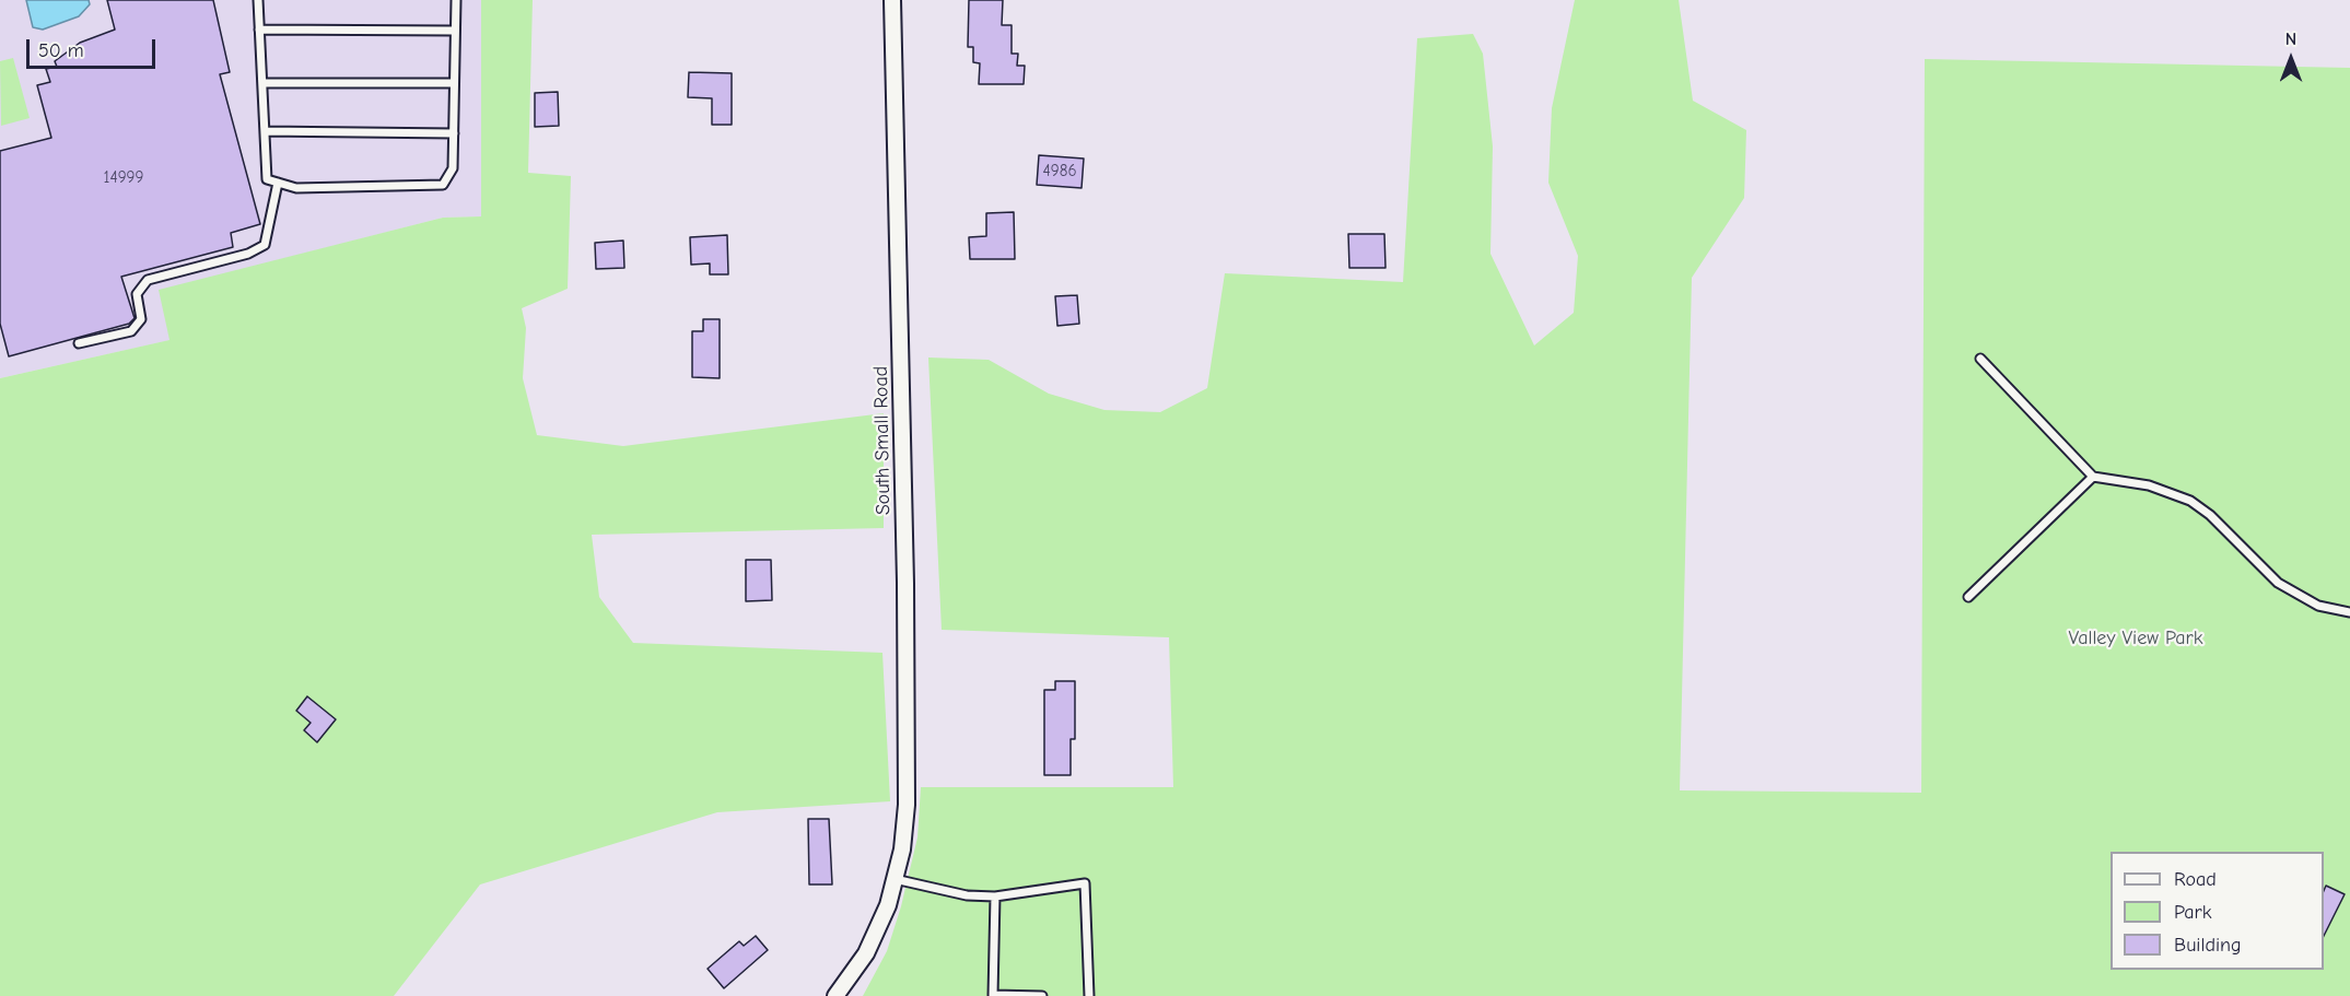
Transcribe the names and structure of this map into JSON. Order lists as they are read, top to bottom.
{
  "streets": {
    "street": ["South Small Road"]
  },
  "parks": ["Valley View Park"],
  "house_numbers": ["4986", "14999"],
  "legend": ["Road", "Park", "Building"],
  "scale_bar": "50 m",
  "north": "top"
}
